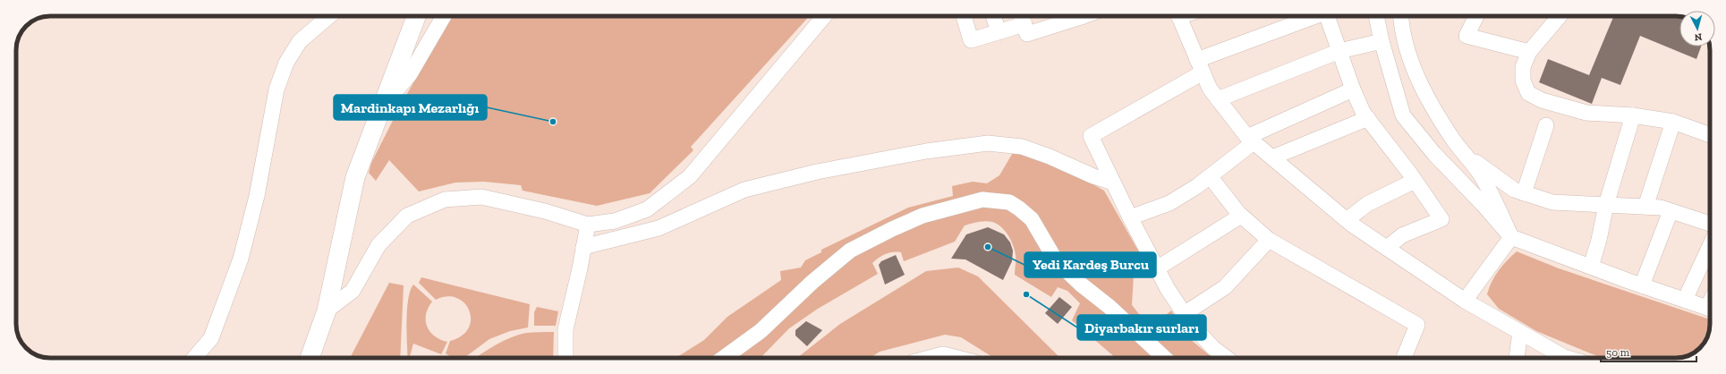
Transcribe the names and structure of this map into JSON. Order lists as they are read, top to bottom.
{
  "places": ["Mardinkapı Mezarlığı", "Yedi Kardeş Burcu", "Diyarbakır surları"],
  "scale_bar": "50 m",
  "north": "bottom"
}
